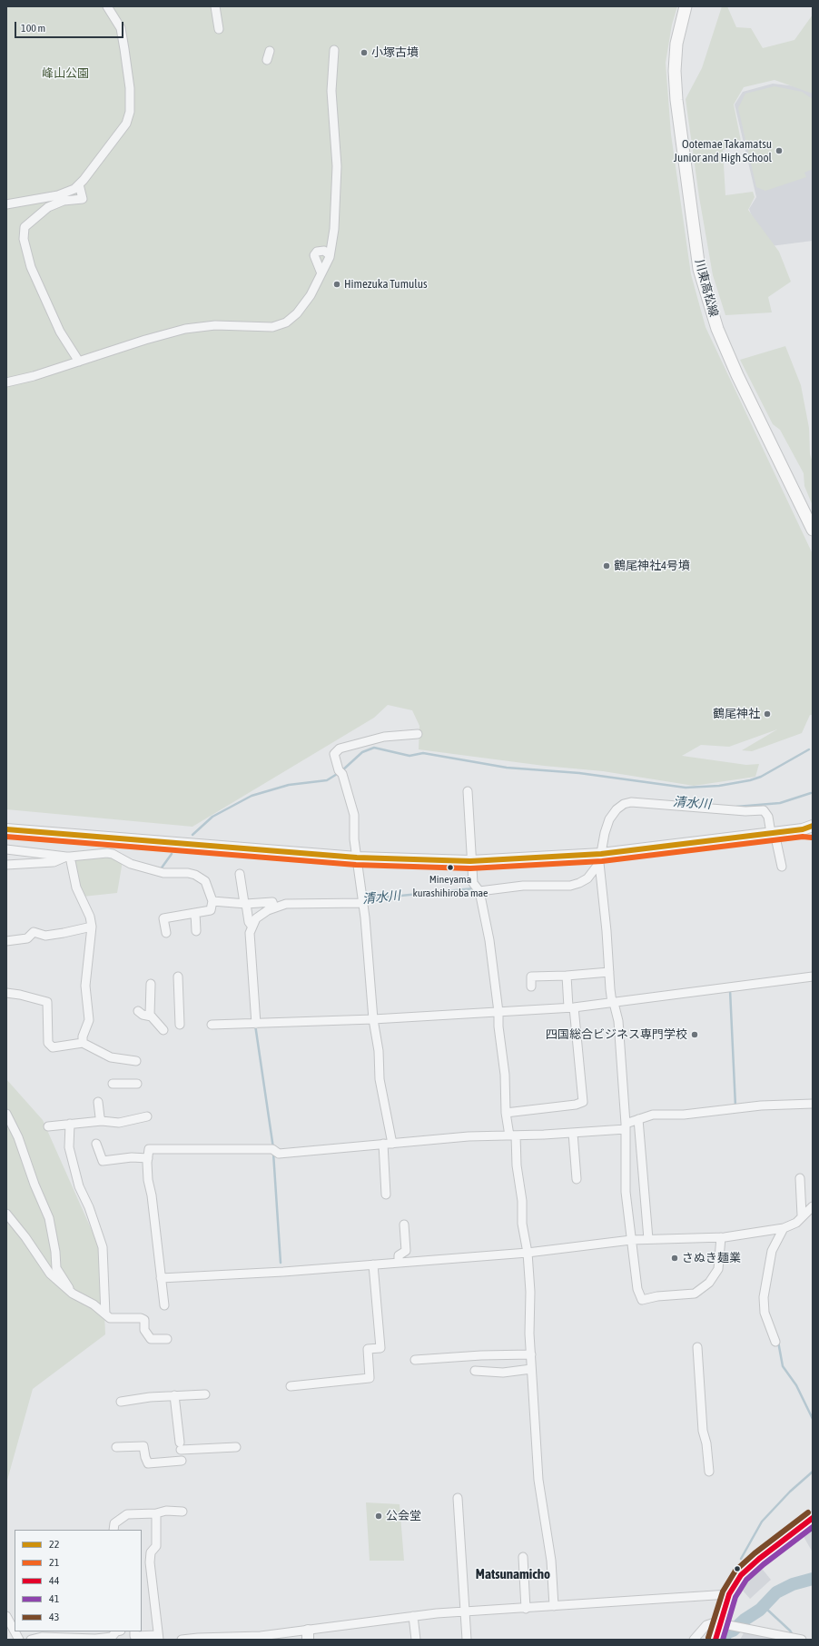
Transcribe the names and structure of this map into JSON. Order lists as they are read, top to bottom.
{
  "streets": {
    "main road": ["川東高松線"]
  },
  "districts": ["Matsunamicho"],
  "water": ["清水川"],
  "parks": ["峰山公園"],
  "places": [
    "小塚古墳",
    "Ootemae Takamatsu Junior and High School",
    "Himezuka Tumulus",
    "鶴尾神社4号墳",
    "鶴尾神社",
    "Mineyama kurashihiroba mae",
    "四国総合ビジネス専門学校",
    "さぬき麺業",
    "公会堂"
  ],
  "lines": [
    "transit line 22",
    "transit line 21",
    "transit line 43",
    "transit line 44",
    "transit line 41"
  ],
  "legend": [
    "22",
    "21",
    "44",
    "41",
    "43"
  ],
  "scale_bar": "100 m"
}
